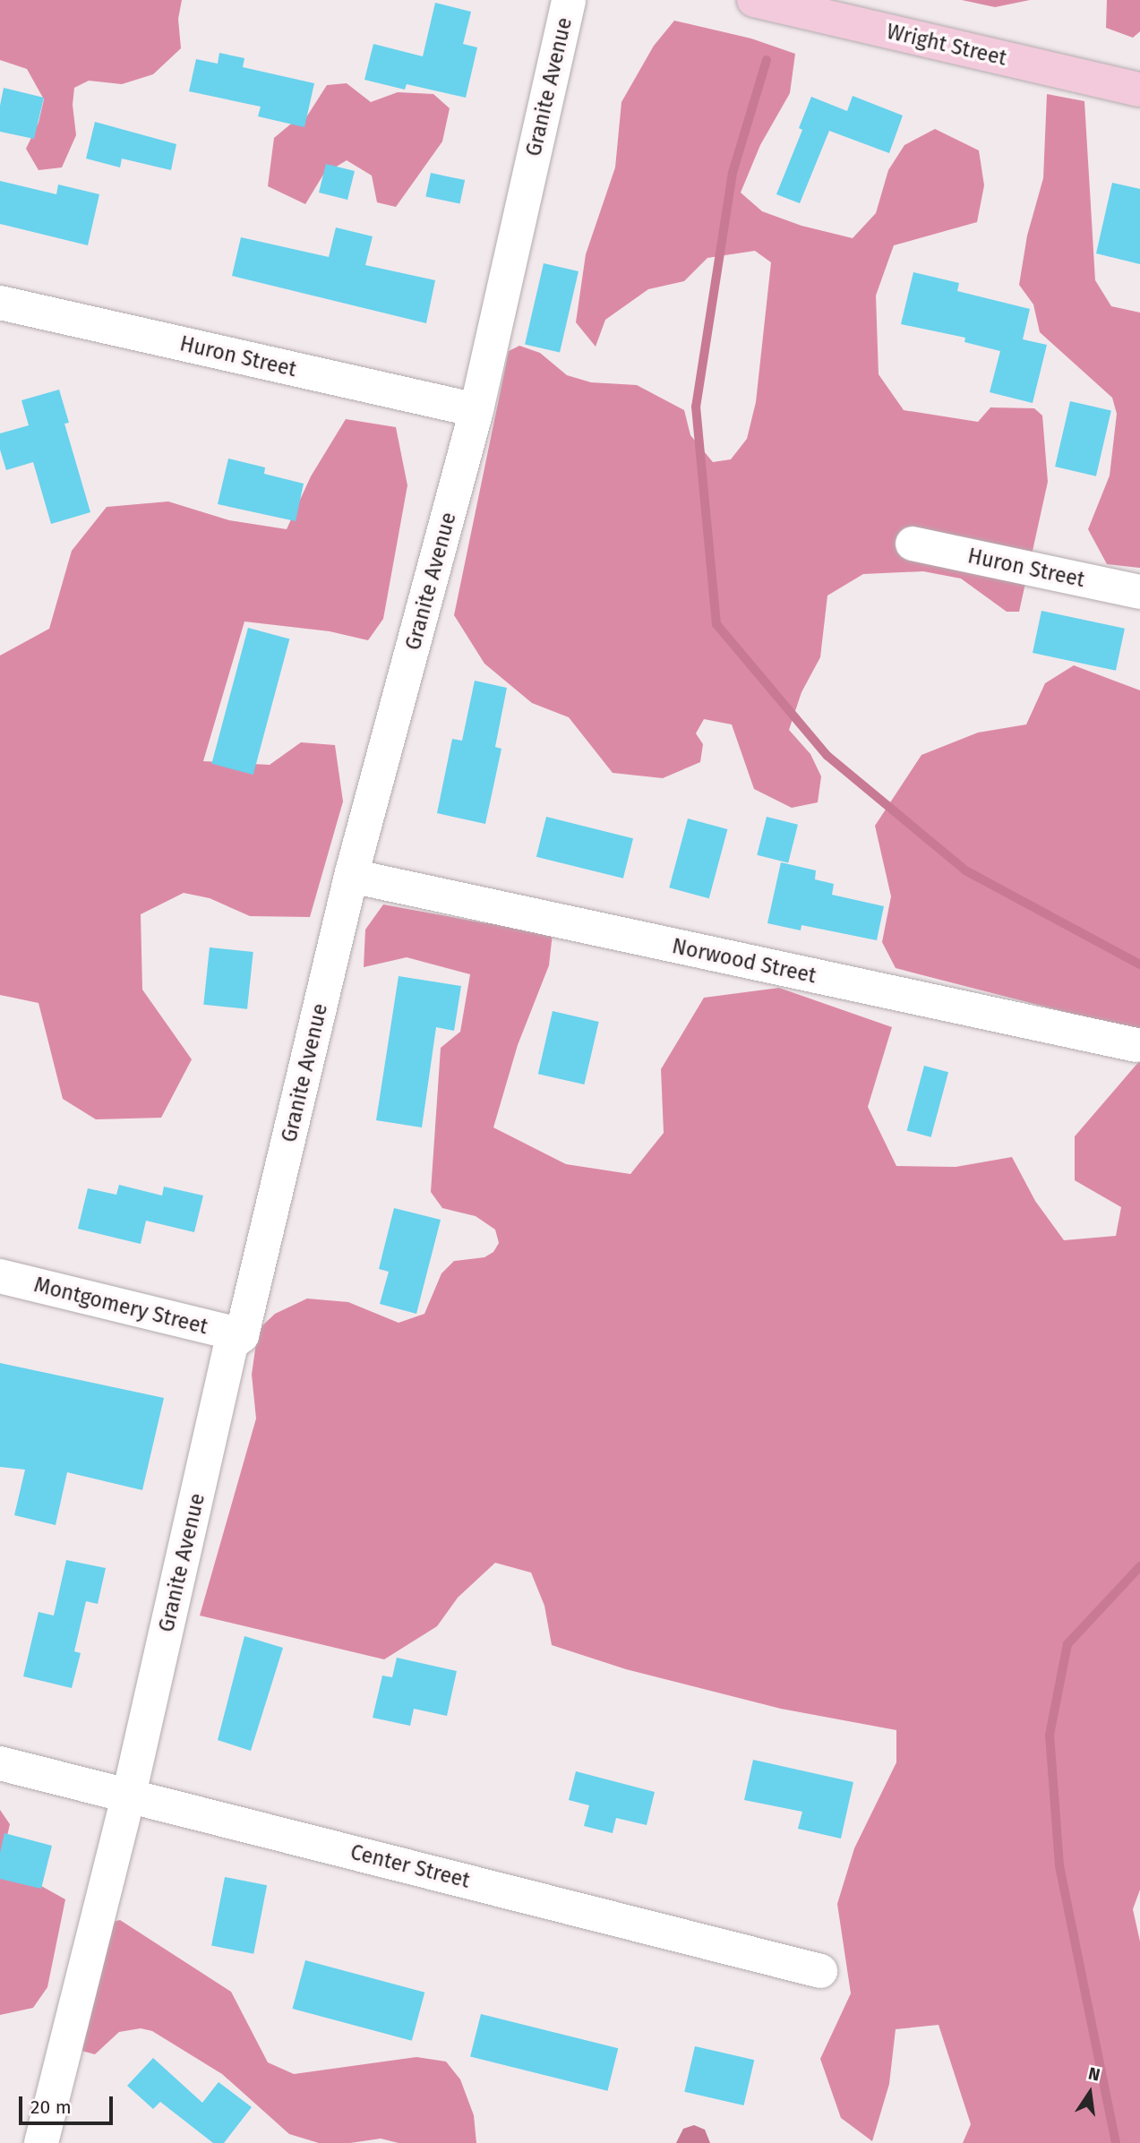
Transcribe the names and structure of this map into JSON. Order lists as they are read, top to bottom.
{
  "streets": {
    "main road": ["Wright Street"],
    "street": [
      "Granite Avenue",
      "Huron Street",
      "Norwood Street",
      "Montgomery Street",
      "Center Street"
    ]
  },
  "crossings": [
    ["Granite Avenue", "Huron Street"],
    ["Granite Avenue", "Norwood Street"],
    ["Granite Avenue", "Montgomery Street"],
    ["Granite Avenue", "Center Street"]
  ],
  "scale_bar": "20 m",
  "north": "top"
}
